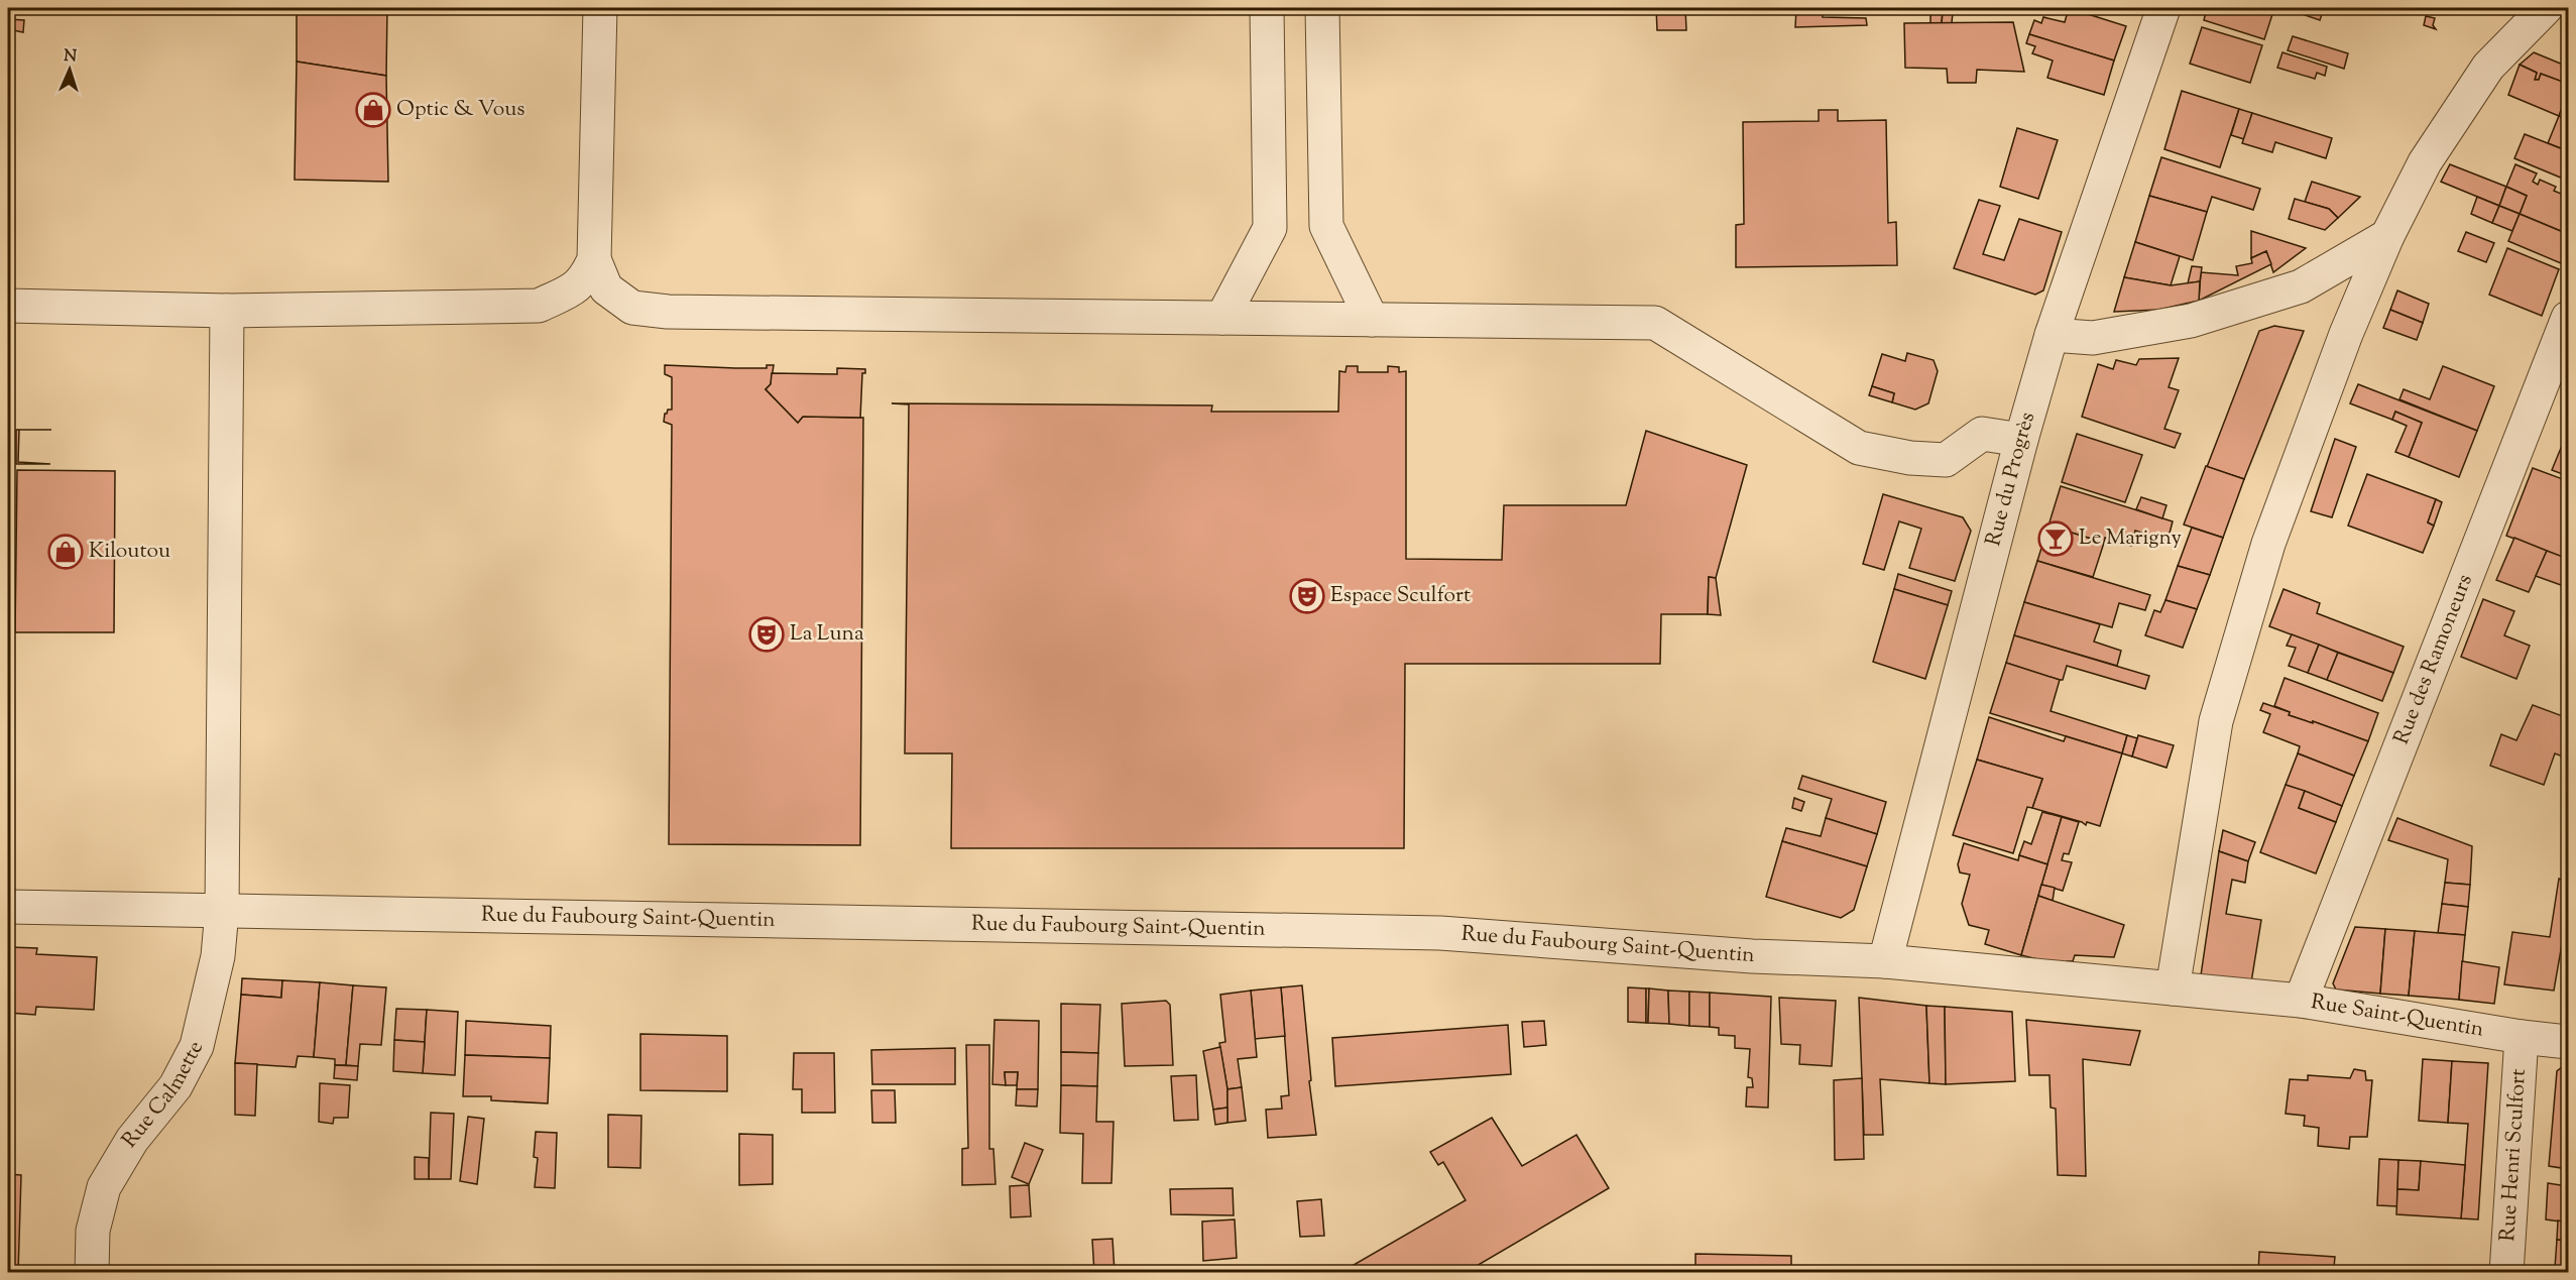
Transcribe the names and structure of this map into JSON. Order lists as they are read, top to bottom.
{
  "streets": {
    "street": [
      "Rue du Progrès",
      "Rue des Ramoneurs",
      "Rue du Faubourg Saint-Quentin",
      "Rue Saint-Quentin",
      "Rue Calmette",
      "Rue Henri Sculfort"
    ]
  },
  "crossings": [
    ["Rue du Progrès", "Rue du Faubourg Saint-Quentin"],
    ["Rue des Ramoneurs", "Rue Saint-Quentin"],
    ["Rue du Faubourg Saint-Quentin", "Rue Saint-Quentin"],
    ["Rue du Faubourg Saint-Quentin", "Rue Calmette"],
    ["Rue Saint-Quentin", "Rue Henri Sculfort"]
  ],
  "places": {
    "shop": ["Optic & Vous", "Kiloutou"],
    "bar": ["Le Marigny"],
    "theatre": ["Espace Sculfort", "La Luna"]
  },
  "north": "top"
}
